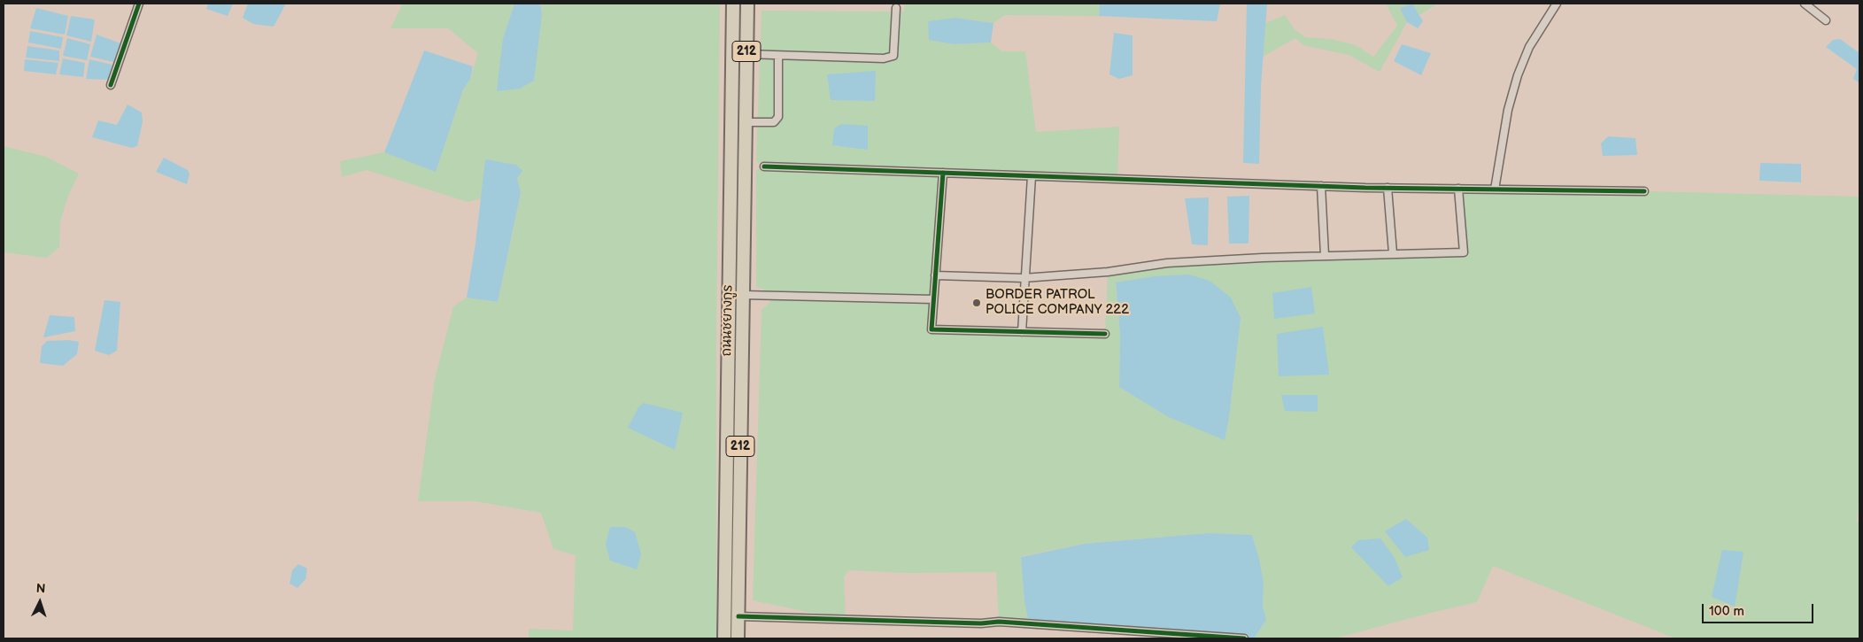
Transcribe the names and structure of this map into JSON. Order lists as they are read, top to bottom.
{
  "streets": {
    "highway": ["212", "ถนนชยางกูร"]
  },
  "places": ["BORDER PATROL POLICE COMPANY 222"],
  "scale_bar": "100 m",
  "north": "top"
}
